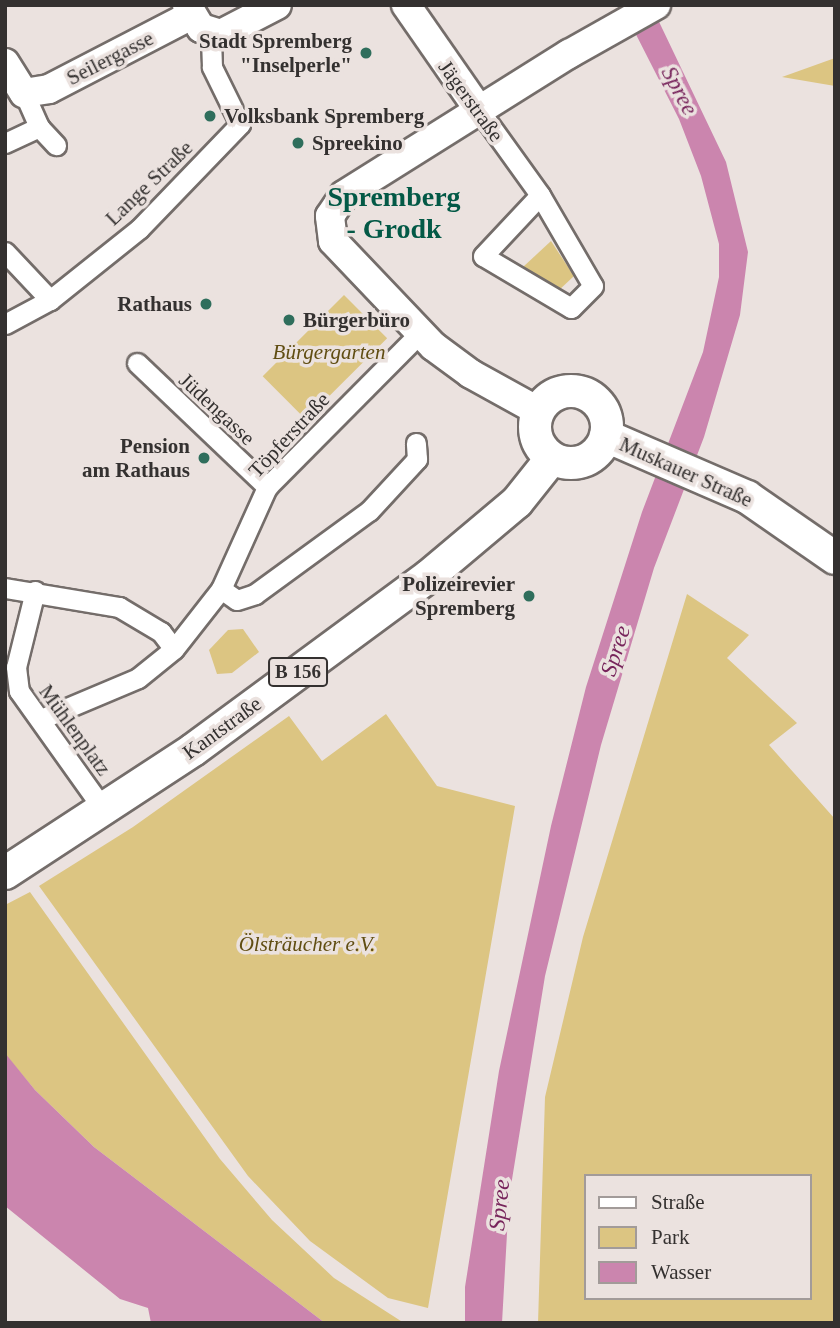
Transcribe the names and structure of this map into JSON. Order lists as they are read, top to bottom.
{
  "streets": {
    "main road": [
      "Seilergasse",
      "Jägerstraße",
      "Muskauer Straße",
      "B 156",
      "Kantstraße"
    ],
    "street": [
      "Lange Straße",
      "Jüdengasse",
      "Töpferstraße",
      "Mühlenplatz"
    ]
  },
  "crossings": [
    ["Seilergasse", "Lange Straße"],
    ["Jüdengasse", "Töpferstraße"],
    ["Töpferstraße", "Mühlenplatz"],
    ["Muskauer Straße", "Kantstraße"],
    ["Kantstraße", "Mühlenplatz"]
  ],
  "districts": ["Spremberg - Grodk"],
  "water": ["Spree"],
  "parks": ["Bürgergarten", "Ölsträucher e.V."],
  "places": [
    "Stadt Spremberg \"Inselperle\"",
    "Volksbank Spremberg",
    "Spreekino",
    "Rathaus",
    "Bürgerbüro",
    "Pension am Rathaus",
    "Polizeirevier Spremberg"
  ],
  "legend": ["Straße", "Park", "Wasser"]
}
